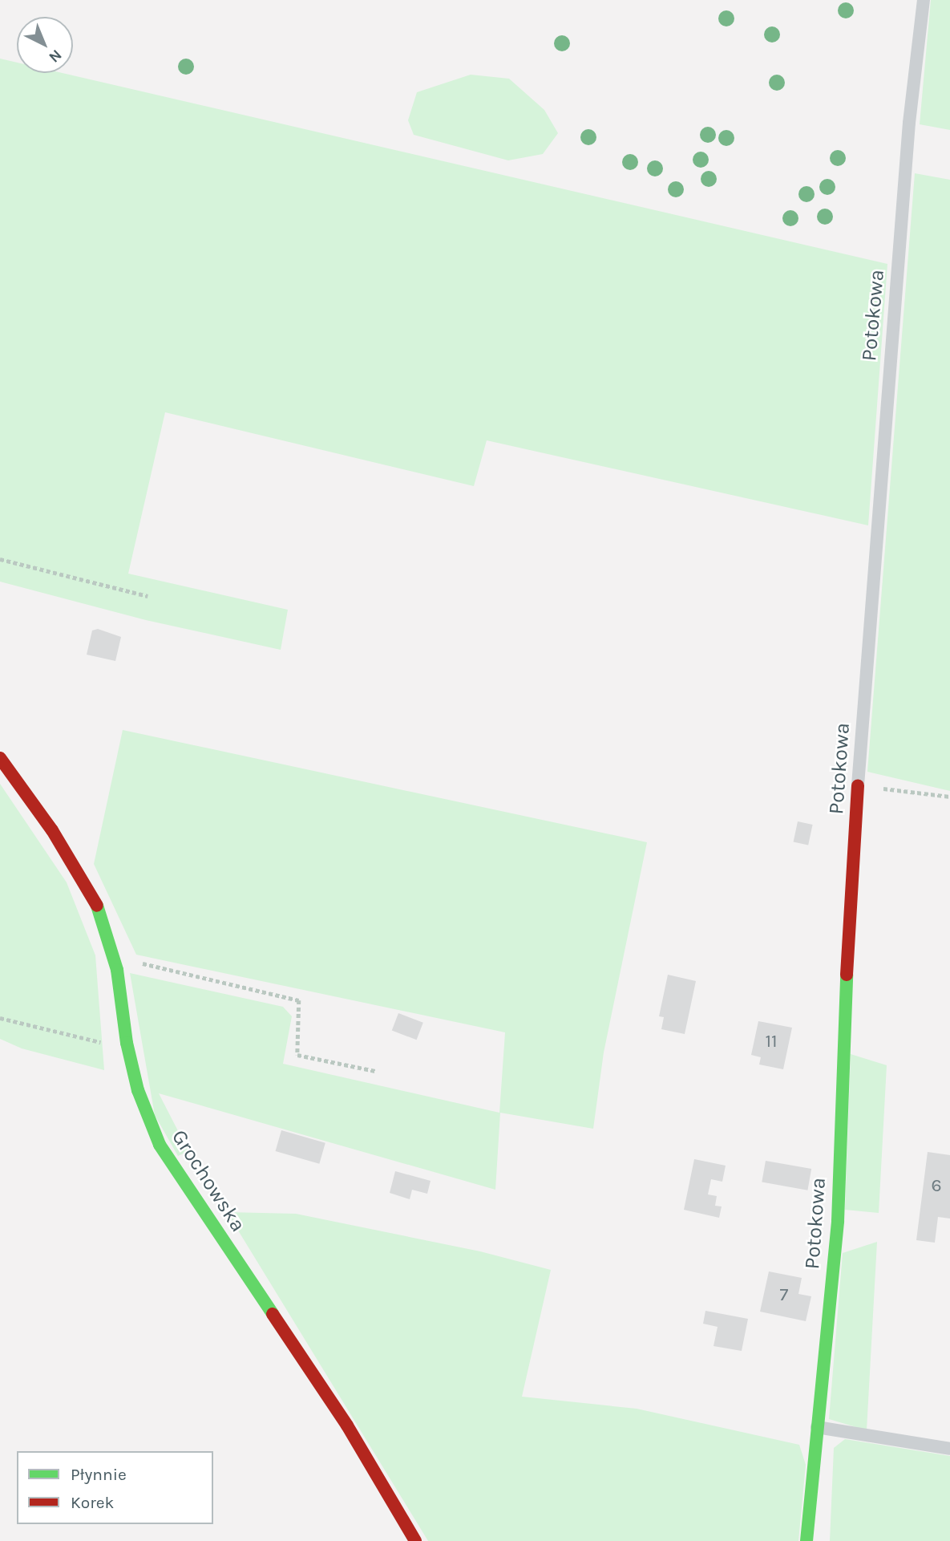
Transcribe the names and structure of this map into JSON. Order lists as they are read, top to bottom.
{
  "streets": {
    "street": ["Potokowa", "Grochowska"]
  },
  "house_numbers": ["11", "6", "7"],
  "legend": ["Płynnie", "Korek"],
  "north": "bottom right"
}
